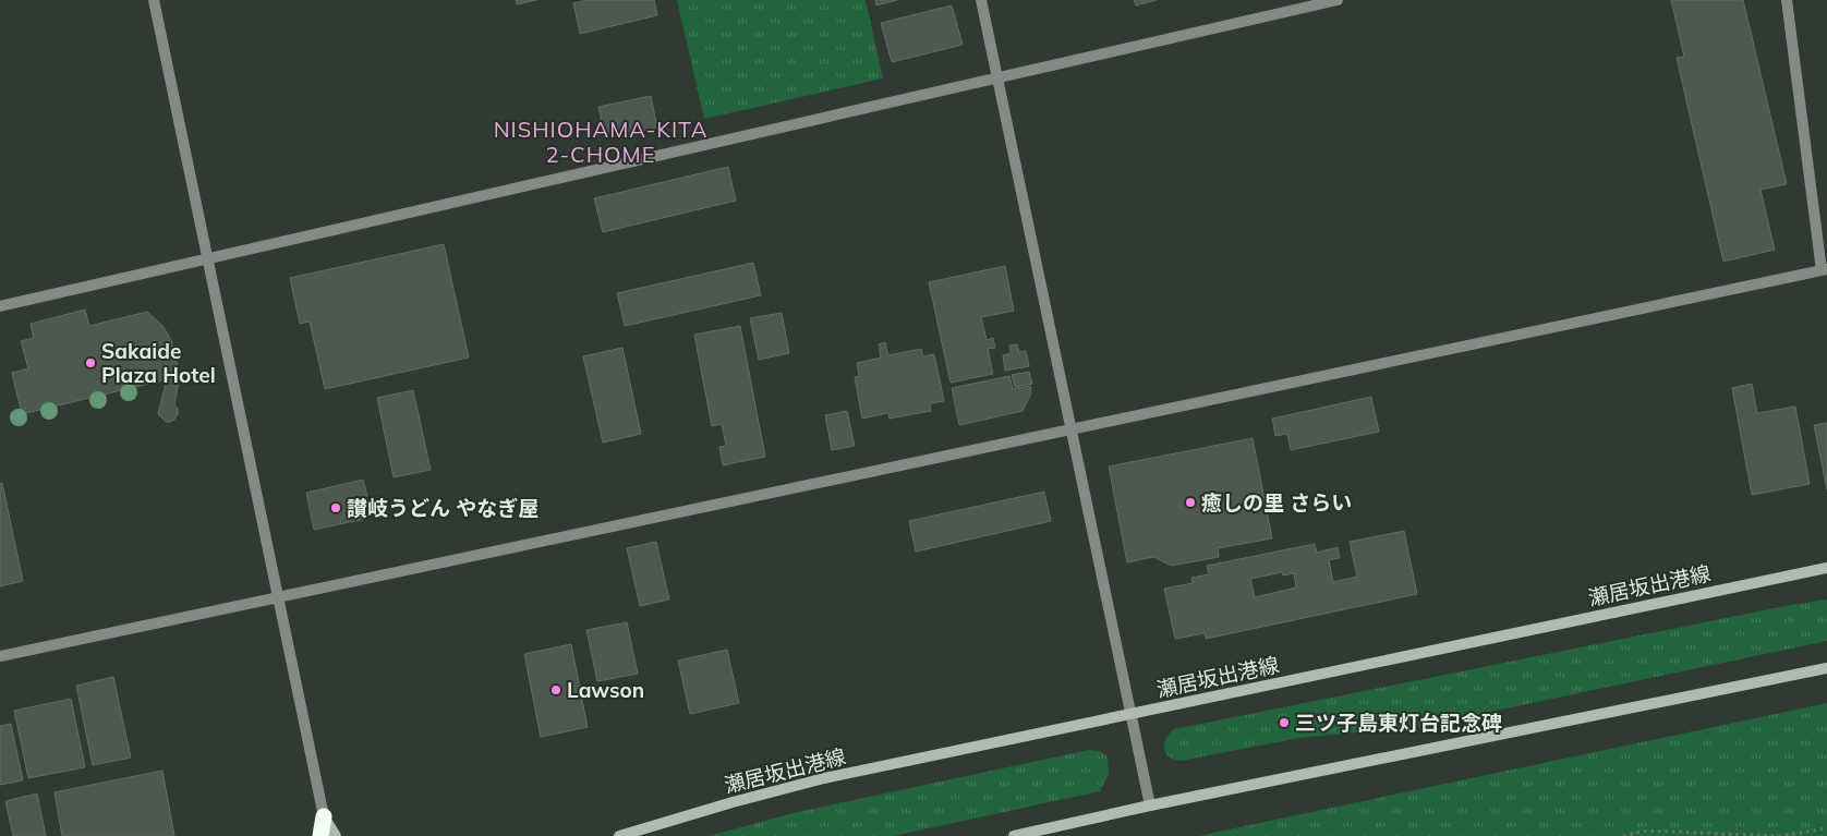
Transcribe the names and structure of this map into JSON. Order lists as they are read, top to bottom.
{
  "streets": {
    "main road": ["瀬居坂出港線"]
  },
  "districts": ["NISHIOHAMA-KITA 2-CHOME"],
  "places": [
    "Sakaide Plaza Hotel",
    "癒しの里 さらい",
    "讃岐うどん やなぎ屋",
    "Lawson",
    "三ツ子島東灯台記念碑"
  ]
}
